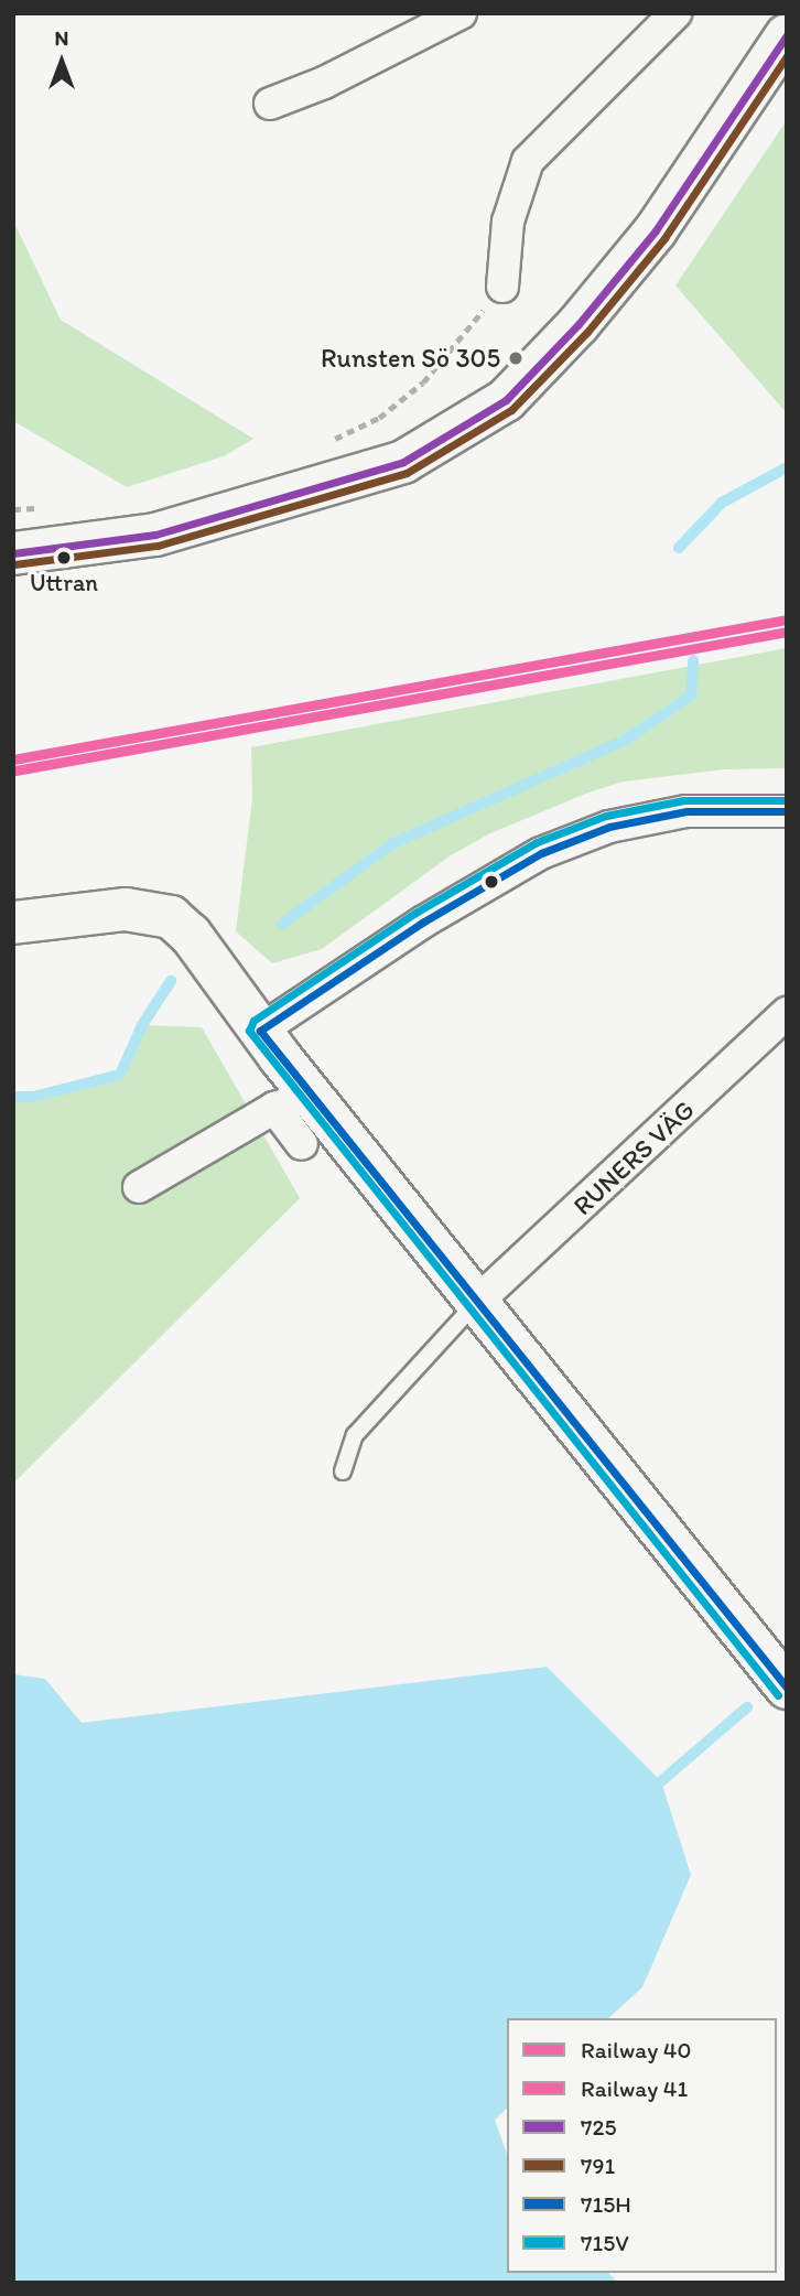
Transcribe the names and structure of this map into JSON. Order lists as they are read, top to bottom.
{
  "streets": {
    "street": ["RUNERS VÄG"]
  },
  "places": ["Runsten Sö 305", "Uttran"],
  "lines": [
    "transit line 725",
    "transit line 791",
    "rail line 40",
    "rail line 41",
    "transit line 715V",
    "transit line 715H"
  ],
  "legend": [
    "Railway 40",
    "Railway 41",
    "725",
    "791",
    "715H",
    "715V"
  ],
  "north": "top"
}
